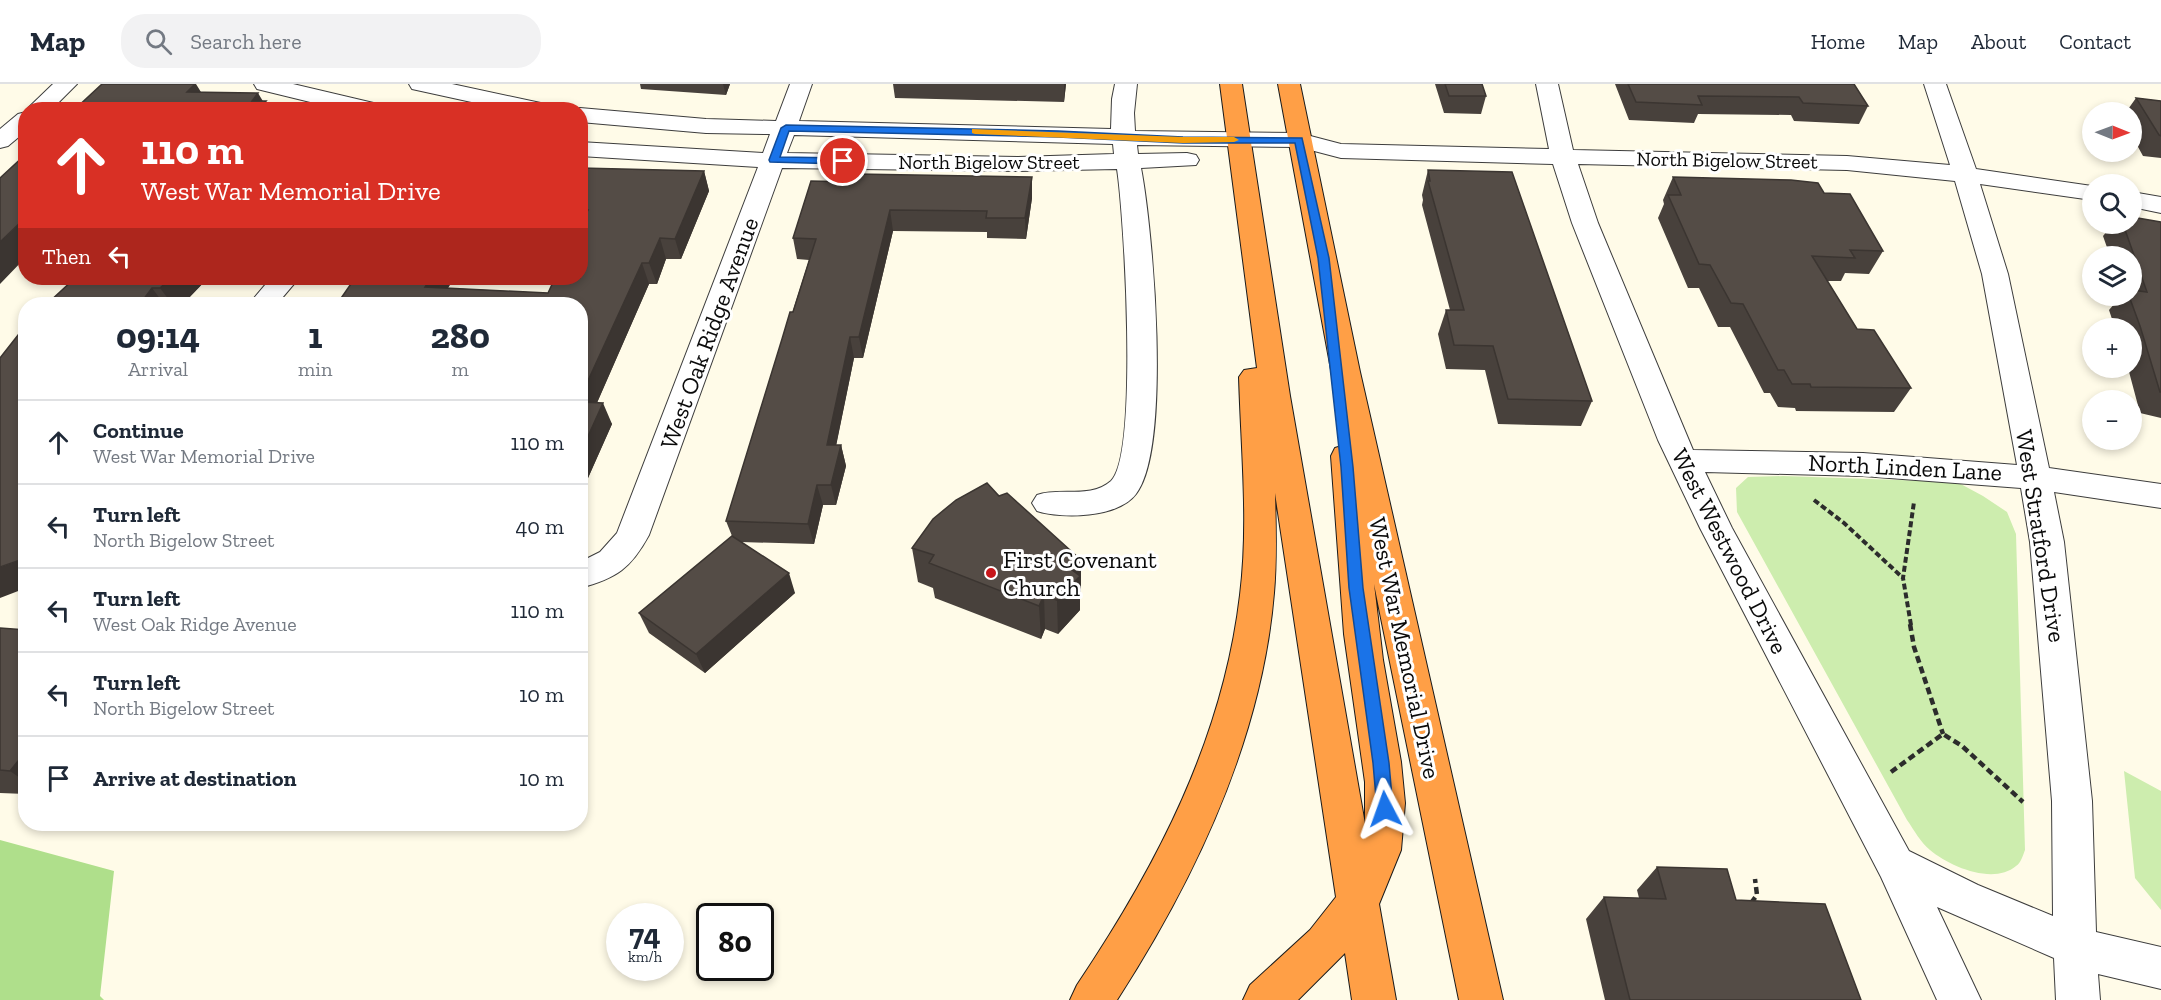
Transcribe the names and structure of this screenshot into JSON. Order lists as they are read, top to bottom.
{
  "streets": {
    "highway": ["West War Memorial Drive"],
    "street": [
      "North Bigelow Street",
      "West Oak Ridge Avenue",
      "North Linden Lane",
      "West Stratford Drive",
      "West Westwood Drive"
    ]
  },
  "crossings": [
    ["North Bigelow Street", "West Oak Ridge Avenue"],
    ["North Bigelow Street", "West Stratford Drive"],
    ["North Bigelow Street", "West Westwood Drive"],
    ["North Bigelow Street", "West War Memorial Drive"],
    ["North Linden Lane", "West Stratford Drive"],
    ["North Linden Lane", "West Westwood Drive"]
  ],
  "places": ["First Covenant Church"],
  "north": "right",
  "page": {
    "header": "Map",
    "search": "Search here",
    "nav": [
      "Home",
      "Map",
      "About",
      "Contact"
    ],
    "map_buttons": ["+", "−"],
    "turn": ["110 m", "West War Memorial Drive"],
    "then": "Then",
    "eta": [
      "09:14",
      "Arrival",
      "1",
      "min",
      "280",
      "m"
    ],
    "list": [
      {
        "name": "Continue",
        "note": "West War Memorial Drive",
        "value": "110 m"
      },
      {
        "name": "Turn left",
        "note": "North Bigelow Street",
        "value": "40 m"
      },
      {
        "name": "Turn left",
        "note": "West Oak Ridge Avenue",
        "value": "110 m"
      },
      {
        "name": "Turn left",
        "note": "North Bigelow Street",
        "value": "10 m"
      },
      {
        "name": "Arrive at destination",
        "value": "10 m"
      }
    ],
    "speed": "74 km/h",
    "limit": "80"
  }
}
